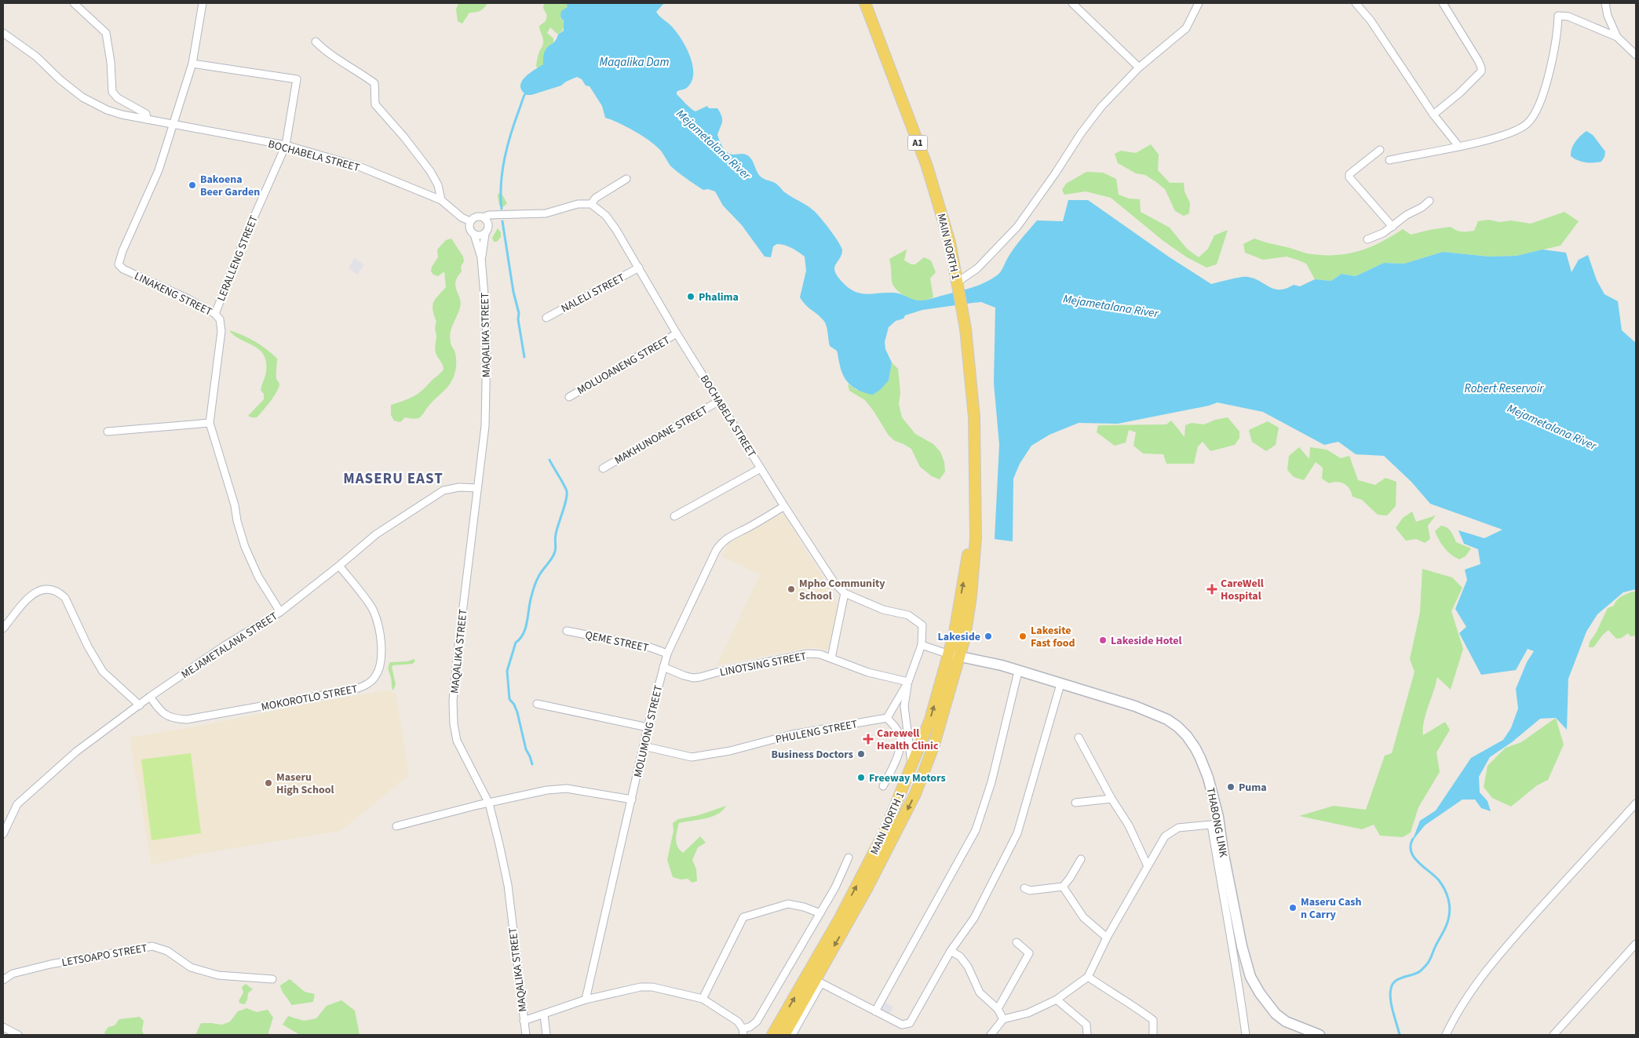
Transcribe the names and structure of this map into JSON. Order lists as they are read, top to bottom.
{
  "streets": {
    "main road": ["A1", "MAIN NORTH 1", "THABONG LINK"],
    "street": [
      "BOCHABELA STREET",
      "LERALLENG STREET",
      "NALELI STREET",
      "LINAKENG STREET",
      "MAQALIKA STREET",
      "MOLUOANENG STREET",
      "MAKHUNOANE STREET",
      "QEME STREET",
      "MEJAMETALANA STREET",
      "LINOTSING STREET",
      "MOKOROTLO STREET",
      "MOLUMONG STREET",
      "PHULENG STREET",
      "LETSOAPO STREET"
    ]
  },
  "crossings": [
    ["BOCHABELA STREET", "LERALLENG STREET"],
    ["BOCHABELA STREET", "NALELI STREET"],
    ["BOCHABELA STREET", "LINAKENG STREET"],
    ["BOCHABELA STREET", "MAQALIKA STREET"],
    ["BOCHABELA STREET", "MOLUOANENG STREET"],
    ["BOCHABELA STREET", "MAKHUNOANE STREET"],
    ["BOCHABELA STREET", "MOLUMONG STREET"],
    ["MAIN NORTH 1", "THABONG LINK"],
    ["LERALLENG STREET", "LINAKENG STREET"],
    ["LINAKENG STREET", "MEJAMETALANA STREET"],
    ["MAQALIKA STREET", "MEJAMETALANA STREET"],
    ["QEME STREET", "MOLUMONG STREET"],
    ["MEJAMETALANA STREET", "MOKOROTLO STREET"],
    ["LINOTSING STREET", "MOLUMONG STREET"],
    ["MOLUMONG STREET", "PHULENG STREET"]
  ],
  "districts": ["MASERU EAST"],
  "water": ["Maqalika Dam", "Mejametalana River", "Robert Reservoir"],
  "places": {
    "other": [
      "Bakoena Beer Garden",
      "Phalima",
      "Mpho Community School",
      "Lakeside",
      "Lakesite Fast food",
      "Lakeside Hotel",
      "Business Doctors",
      "Freeway Motors",
      "Maseru High School",
      "Puma",
      "Maseru Cash n Carry"
    ],
    "health": ["CareWell Hospital", "Carewell Health Clinic"]
  }
}
